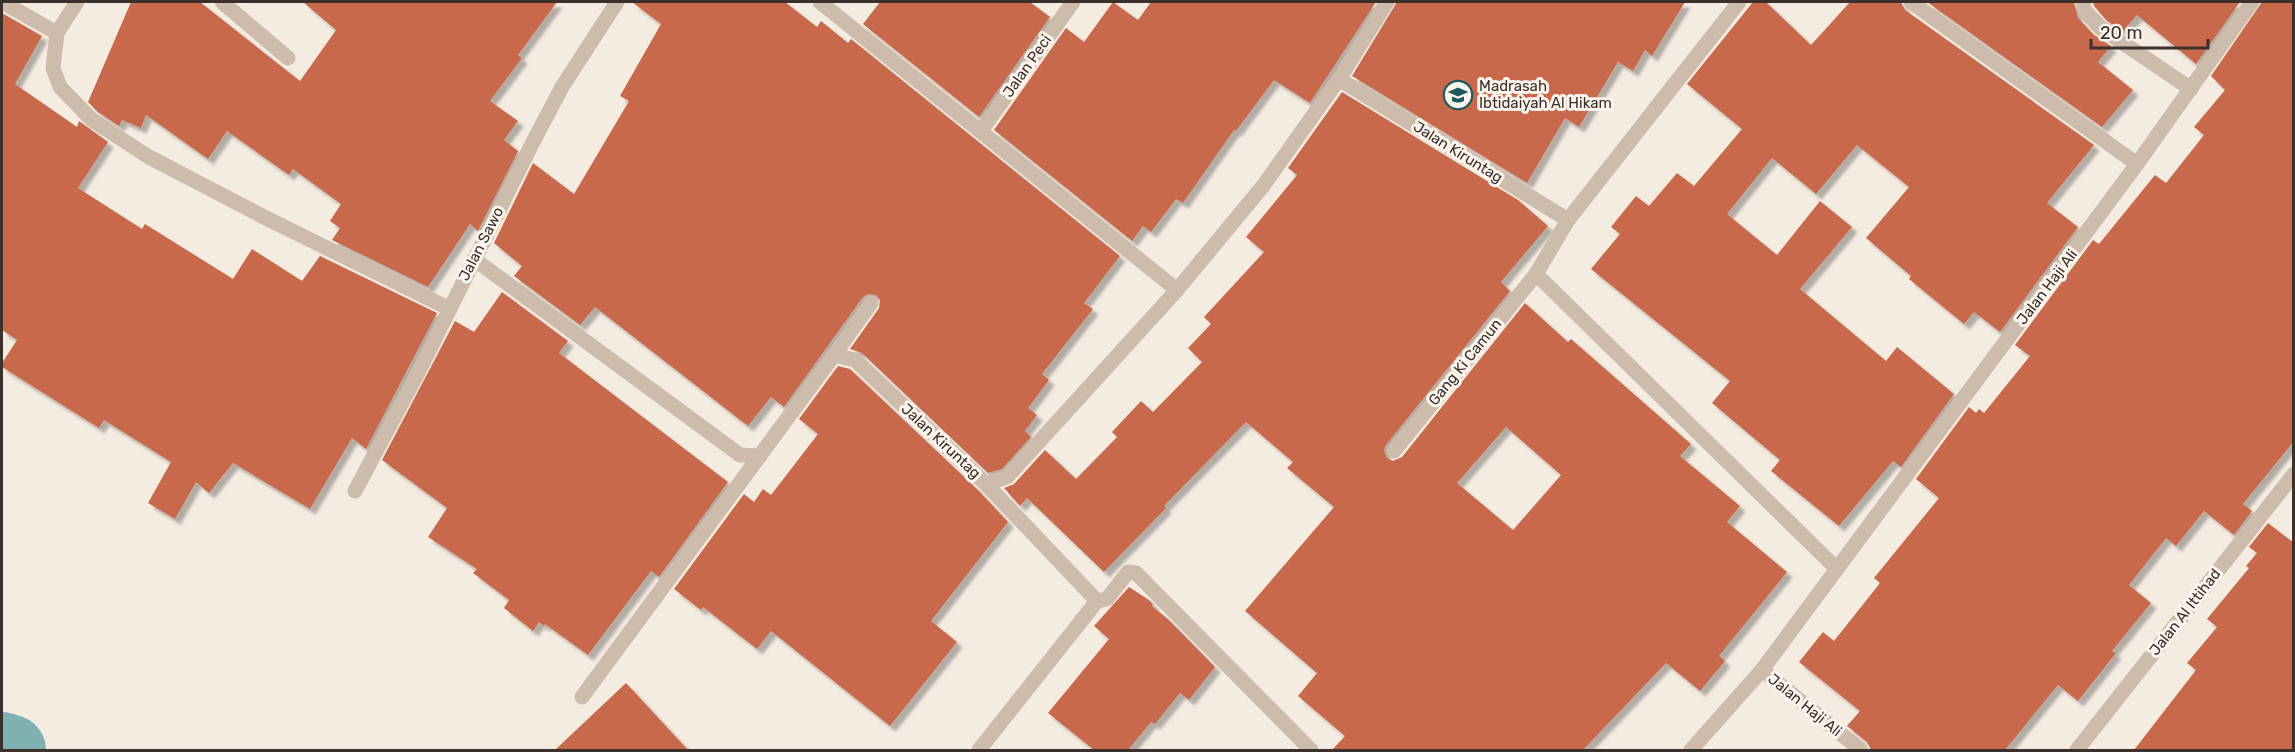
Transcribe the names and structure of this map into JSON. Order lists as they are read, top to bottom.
{
  "streets": {
    "street": [
      "Jalan Peci",
      "Jalan Kiruntag",
      "Jalan Sawo",
      "Jalan Haji Ali",
      "Gang Ki Camun",
      "Jalan Al Ittihad"
    ]
  },
  "places": {
    "school or university": ["Madrasah Ibtidaiyah Al Hikam"]
  },
  "scale_bar": "20 m"
}
